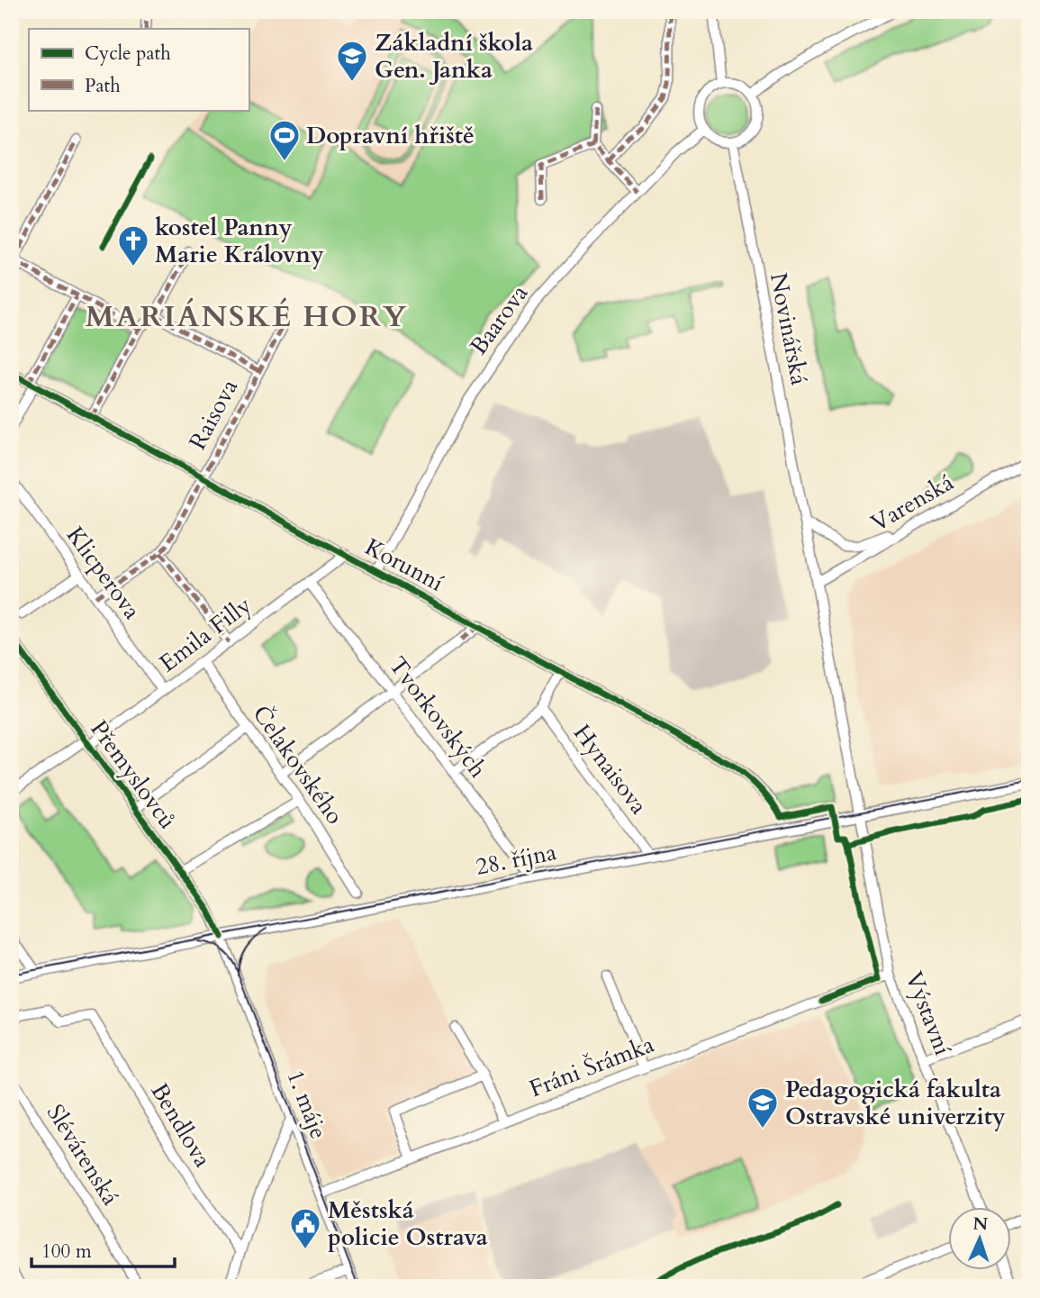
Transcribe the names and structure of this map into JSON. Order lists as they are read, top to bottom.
{
  "streets": {
    "main road": ["28. října"],
    "street": [
      "Baarova",
      "Novinářská",
      "Raisova",
      "Varenská",
      "Korunní",
      "Klicperova",
      "Emila Filly",
      "Tvorkovských",
      "Čelakovského",
      "Hynaisova",
      "Přemyslovců",
      "Výstavní",
      "Fráni Šrámka",
      "1. máje",
      "Bendlova",
      "Slévárenská"
    ]
  },
  "crossings": [
    ["Baarova", "Novinářská"],
    ["Baarova", "Korunní"],
    ["Novinářská", "Varenská"],
    ["Novinářská", "28. října"],
    ["Novinářská", "Výstavní"],
    ["Raisova", "Korunní"],
    ["Raisova", "Klicperova"],
    ["Korunní", "Emila Filly"],
    ["Klicperova", "Emila Filly"],
    ["Emila Filly", "Tvorkovských"],
    ["Emila Filly", "Čelakovského"],
    ["Emila Filly", "Přemyslovců"],
    ["Tvorkovských", "28. října"],
    ["Hynaisova", "28. října"],
    ["Přemyslovců", "28. října"],
    ["Přemyslovců", "1. máje"],
    ["28. října", "Výstavní"],
    ["28. října", "1. máje"],
    ["Výstavní", "Fráni Šrámka"],
    ["Fráni Šrámka", "1. máje"]
  ],
  "districts": ["MARIÁNSKÉ HORY"],
  "places": {
    "school or university": ["Základní škola Gen. Janka", "Pedagogická fakulta Ostravské univerzity"],
    "sports": ["Dopravní hřiště"],
    "church": ["kostel Panny Marie Královny"],
    "public building": ["Městská policie Ostrava"]
  },
  "legend": ["Cycle path", "Path"],
  "scale_bar": "100 m",
  "north": "top"
}
